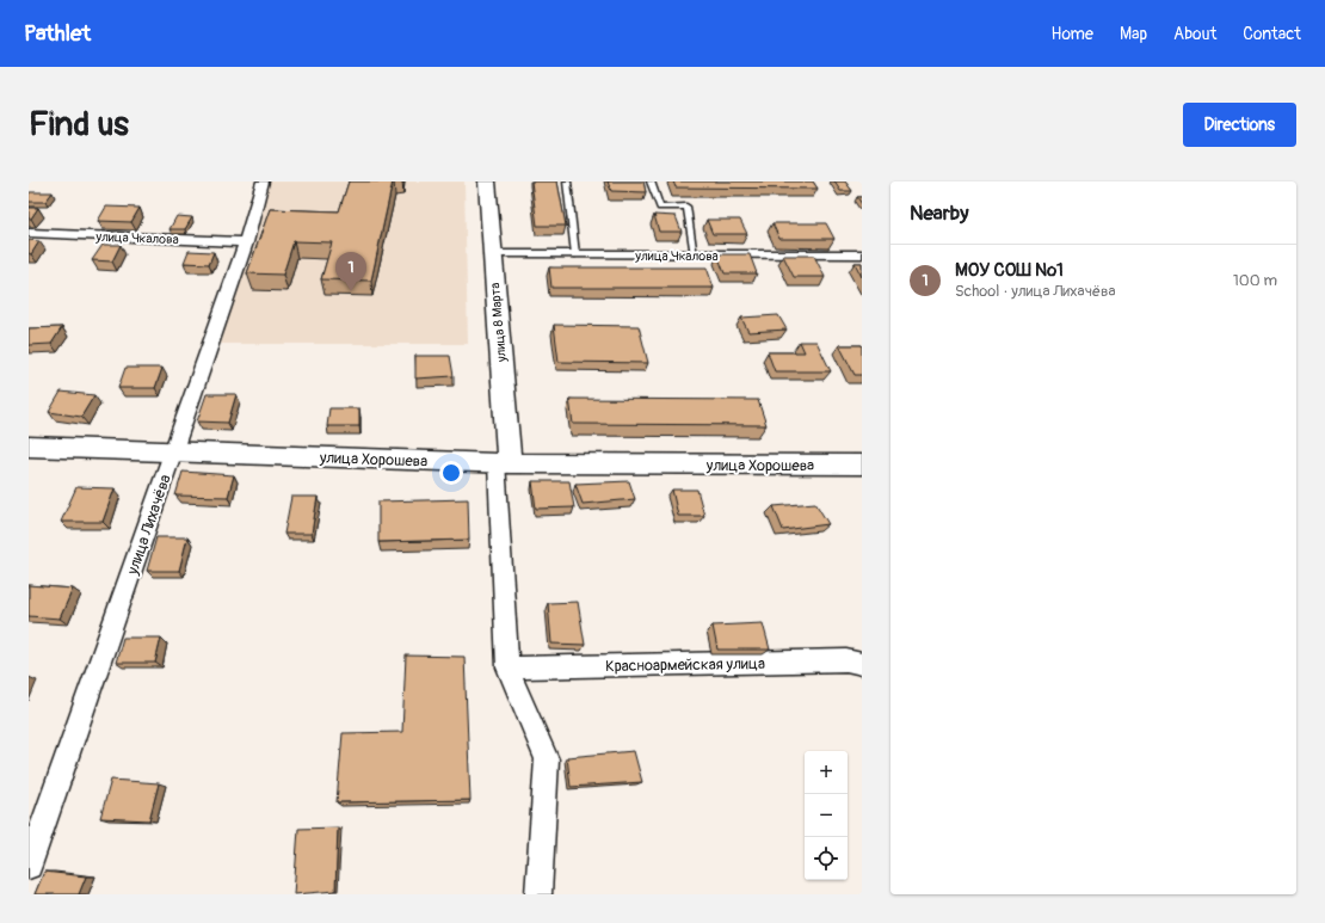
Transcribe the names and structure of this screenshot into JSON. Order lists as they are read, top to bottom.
{
  "streets": {
    "street": [
      "улица Чкалова",
      "улица 8 Марта",
      "улица Хорошева",
      "улица Лихачёва",
      "Красноармейская улица"
    ]
  },
  "crossings": [
    ["улица Чкалова", "улица 8 Марта"],
    ["улица Чкалова", "улица Лихачёва"],
    ["улица 8 Марта", "улица Хорошева"],
    ["улица Хорошева", "улица Лихачёва"]
  ],
  "page": {
    "header": "Pathlet",
    "nav": [
      "Home",
      "Map",
      "About",
      "Contact"
    ],
    "buttons": "Directions",
    "title": "Find us",
    "heading": "Nearby",
    "list": [
      {
        "mark": "1",
        "name": "МОУ СОШ №1",
        "note": "School · улица Лихачёва",
        "value": "100 m"
      }
    ],
    "pins": "1",
    "map_buttons": ["+", "−"]
  }
}
